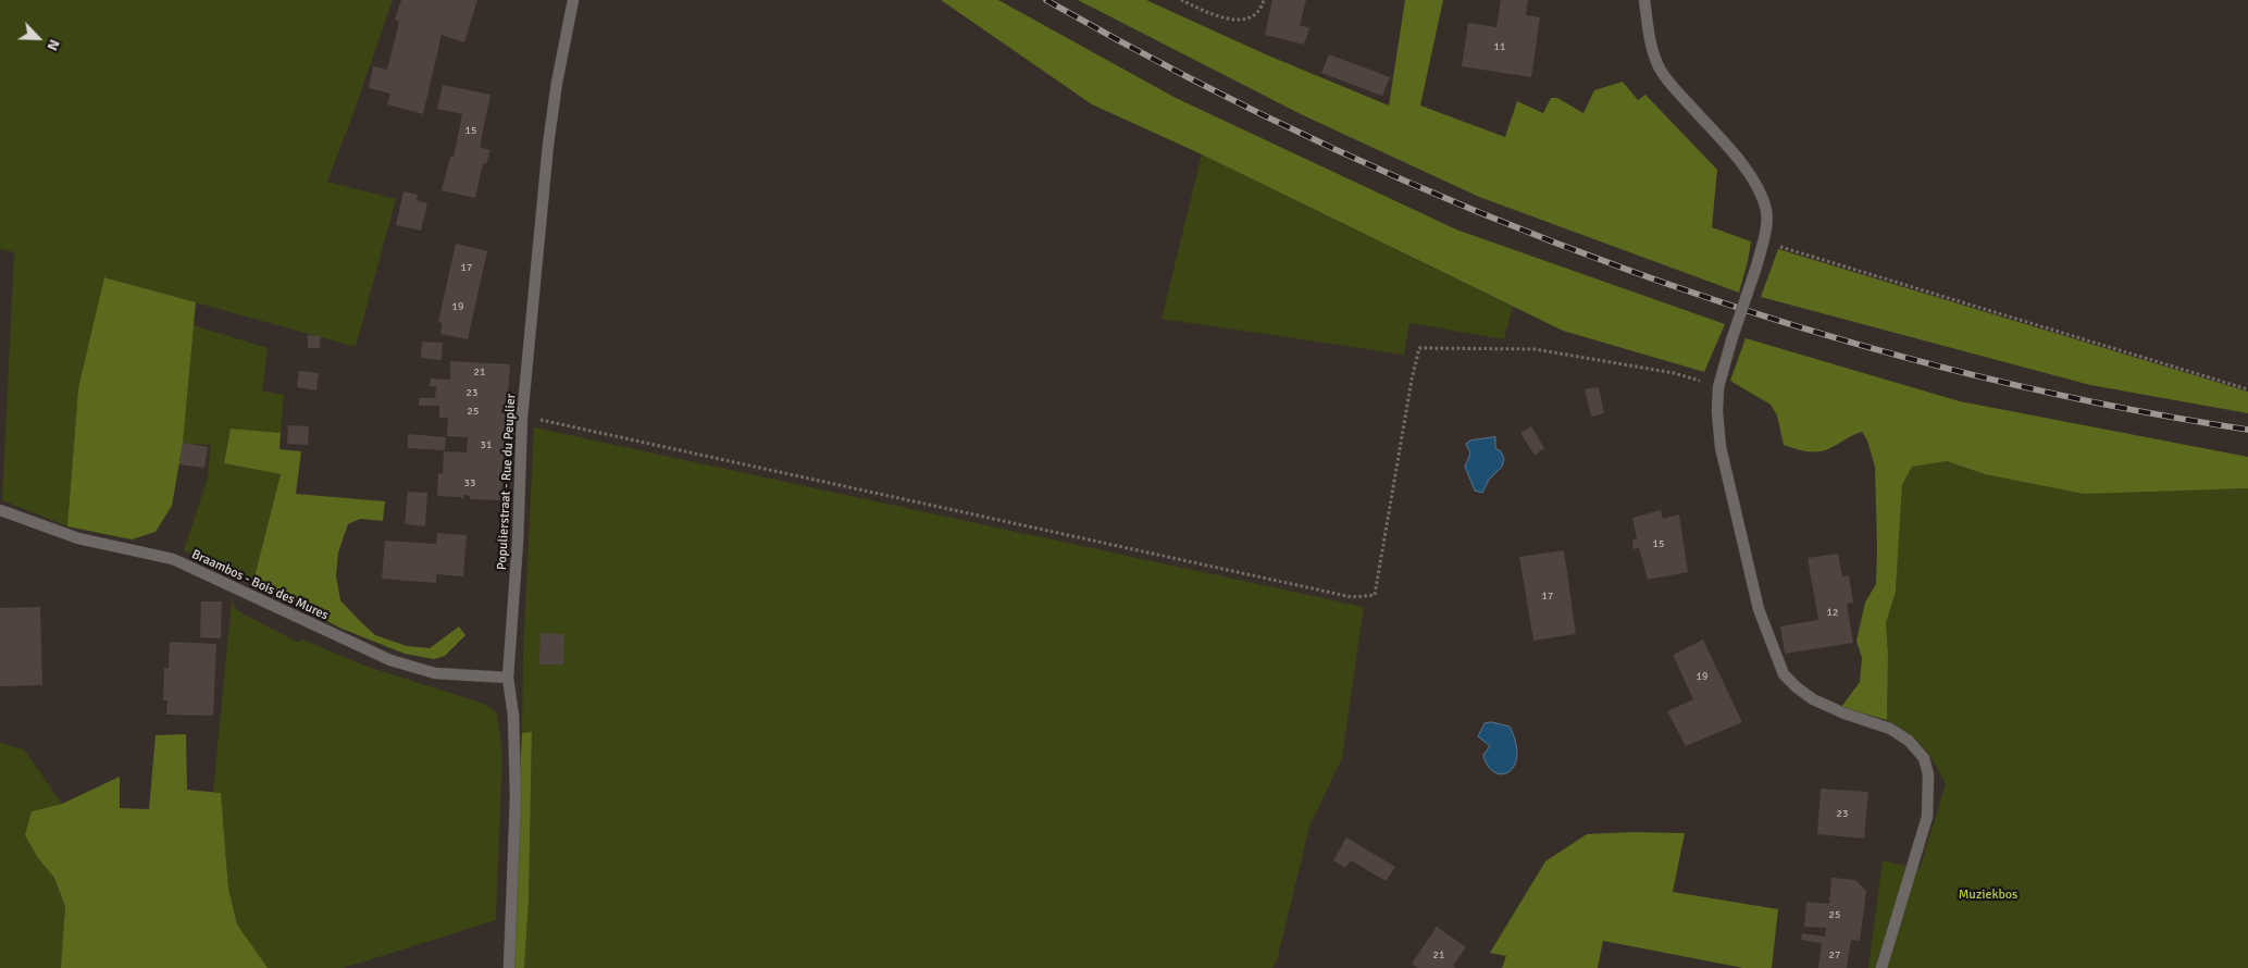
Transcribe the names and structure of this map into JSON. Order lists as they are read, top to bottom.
{
  "streets": {
    "street": ["Populierstraat - Rue du Peuplier", "Braambos - Bois des Mures"]
  },
  "crossings": [
    ["Populierstraat - Rue du Peuplier", "Braambos - Bois des Mures"]
  ],
  "parks": ["Muziekbos"],
  "house_numbers": [
    "11",
    "15",
    "17",
    "19",
    "21",
    "23",
    "25",
    "31",
    "33",
    "15",
    "17",
    "12",
    "19",
    "23",
    "25",
    "21",
    "27"
  ],
  "north": "bottom right"
}
